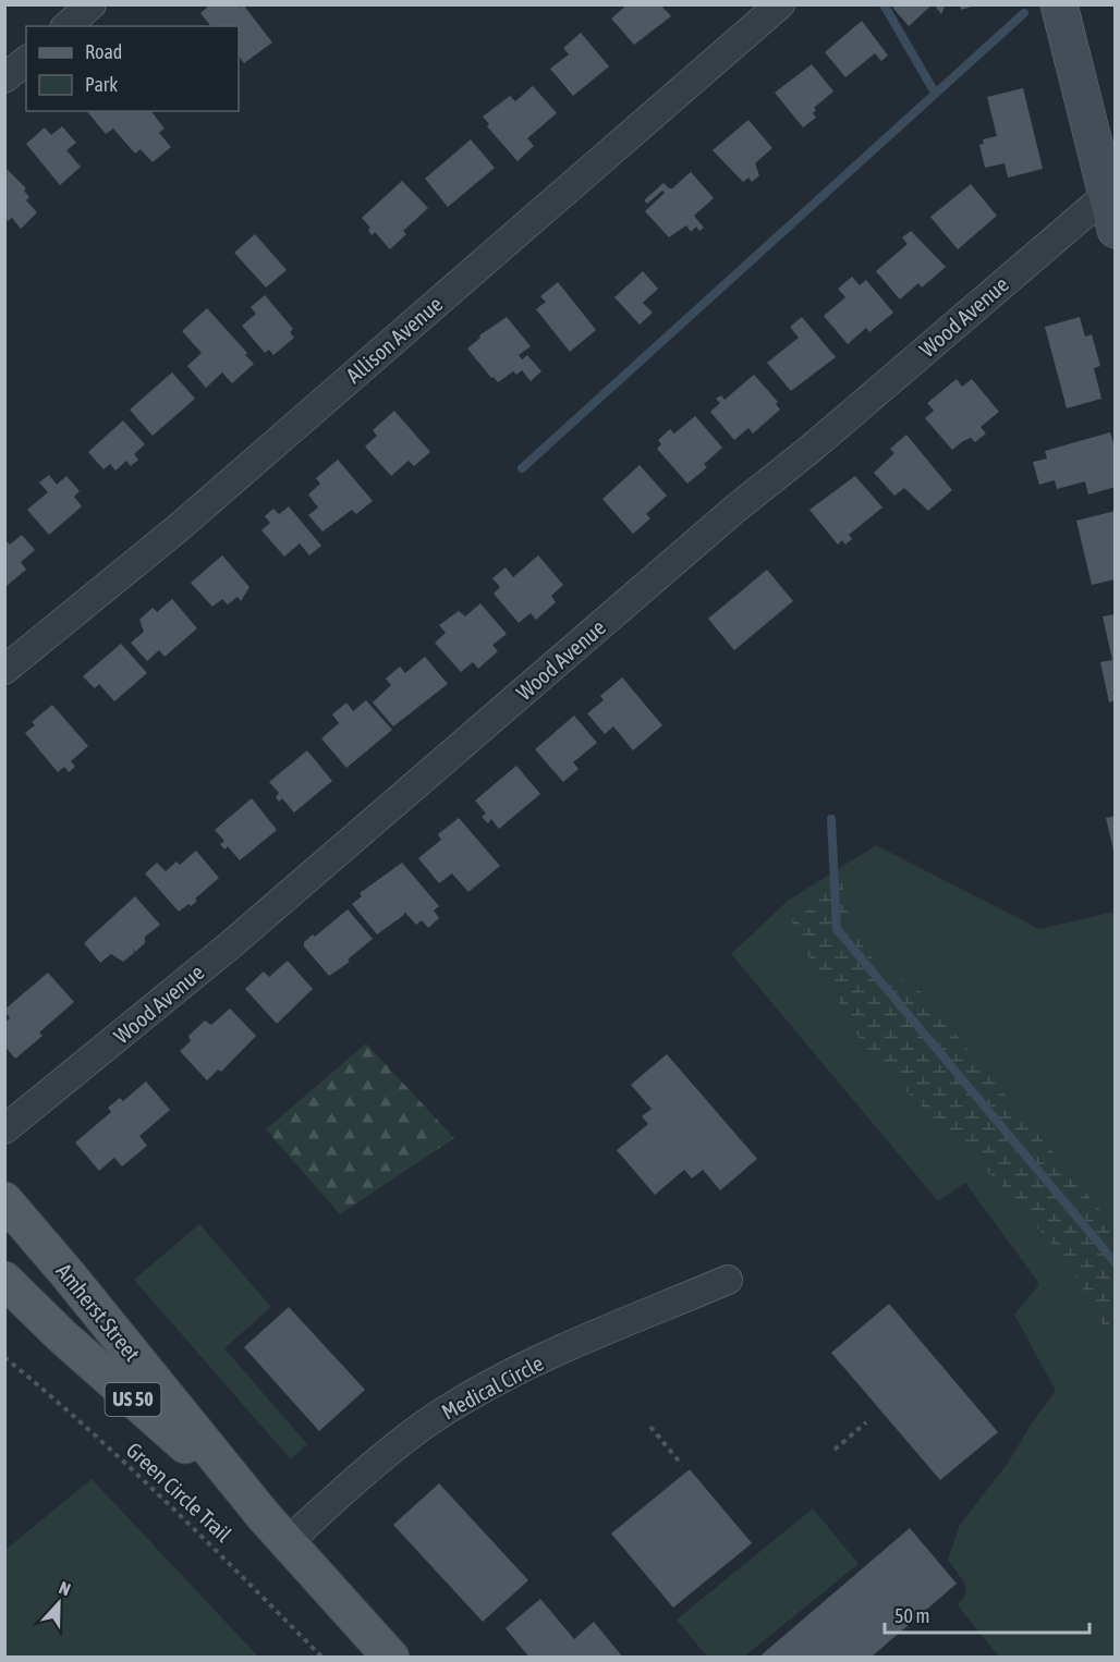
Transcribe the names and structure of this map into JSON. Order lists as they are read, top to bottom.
{
  "streets": {
    "main road": ["Amherst Street", "US 50"],
    "street": ["Wood Avenue", "Allison Avenue", "Medical Circle"],
    "path": ["Green Circle Trail"]
  },
  "crossings": [
    ["Amherst Street", "Medical Circle"]
  ],
  "legend": ["Road", "Park"],
  "scale_bar": "50 m",
  "north": "top"
}
